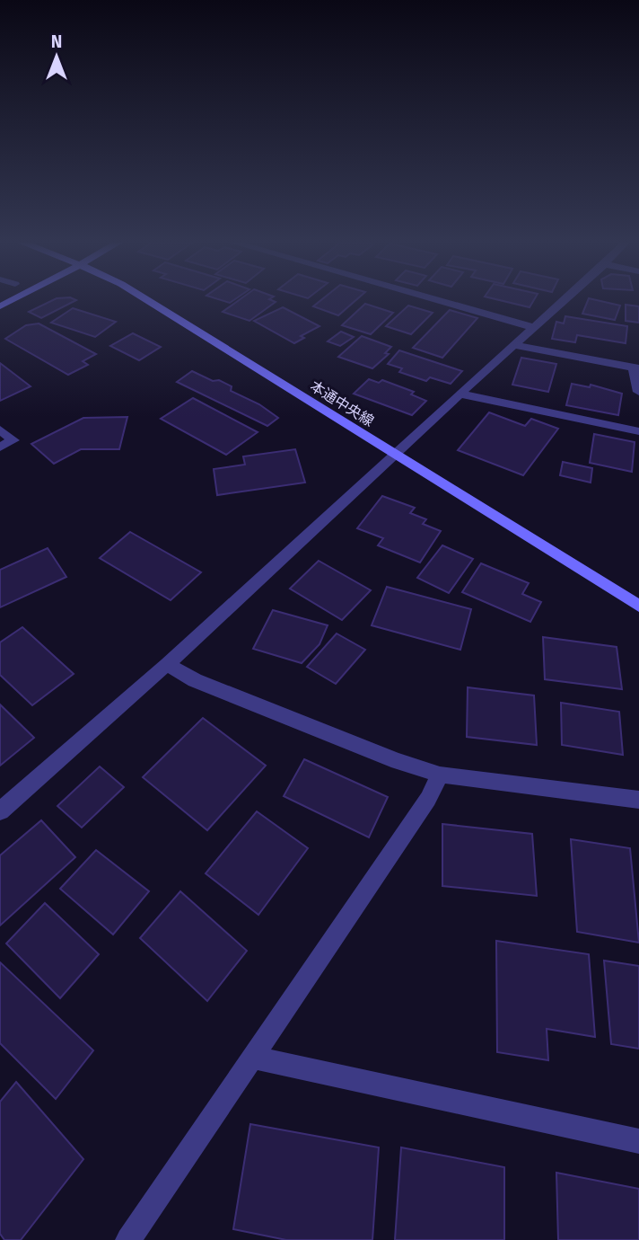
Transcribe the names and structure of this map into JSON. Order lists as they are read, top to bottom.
{
  "streets": {
    "street": ["本通中央線"]
  },
  "north": "top"
}
